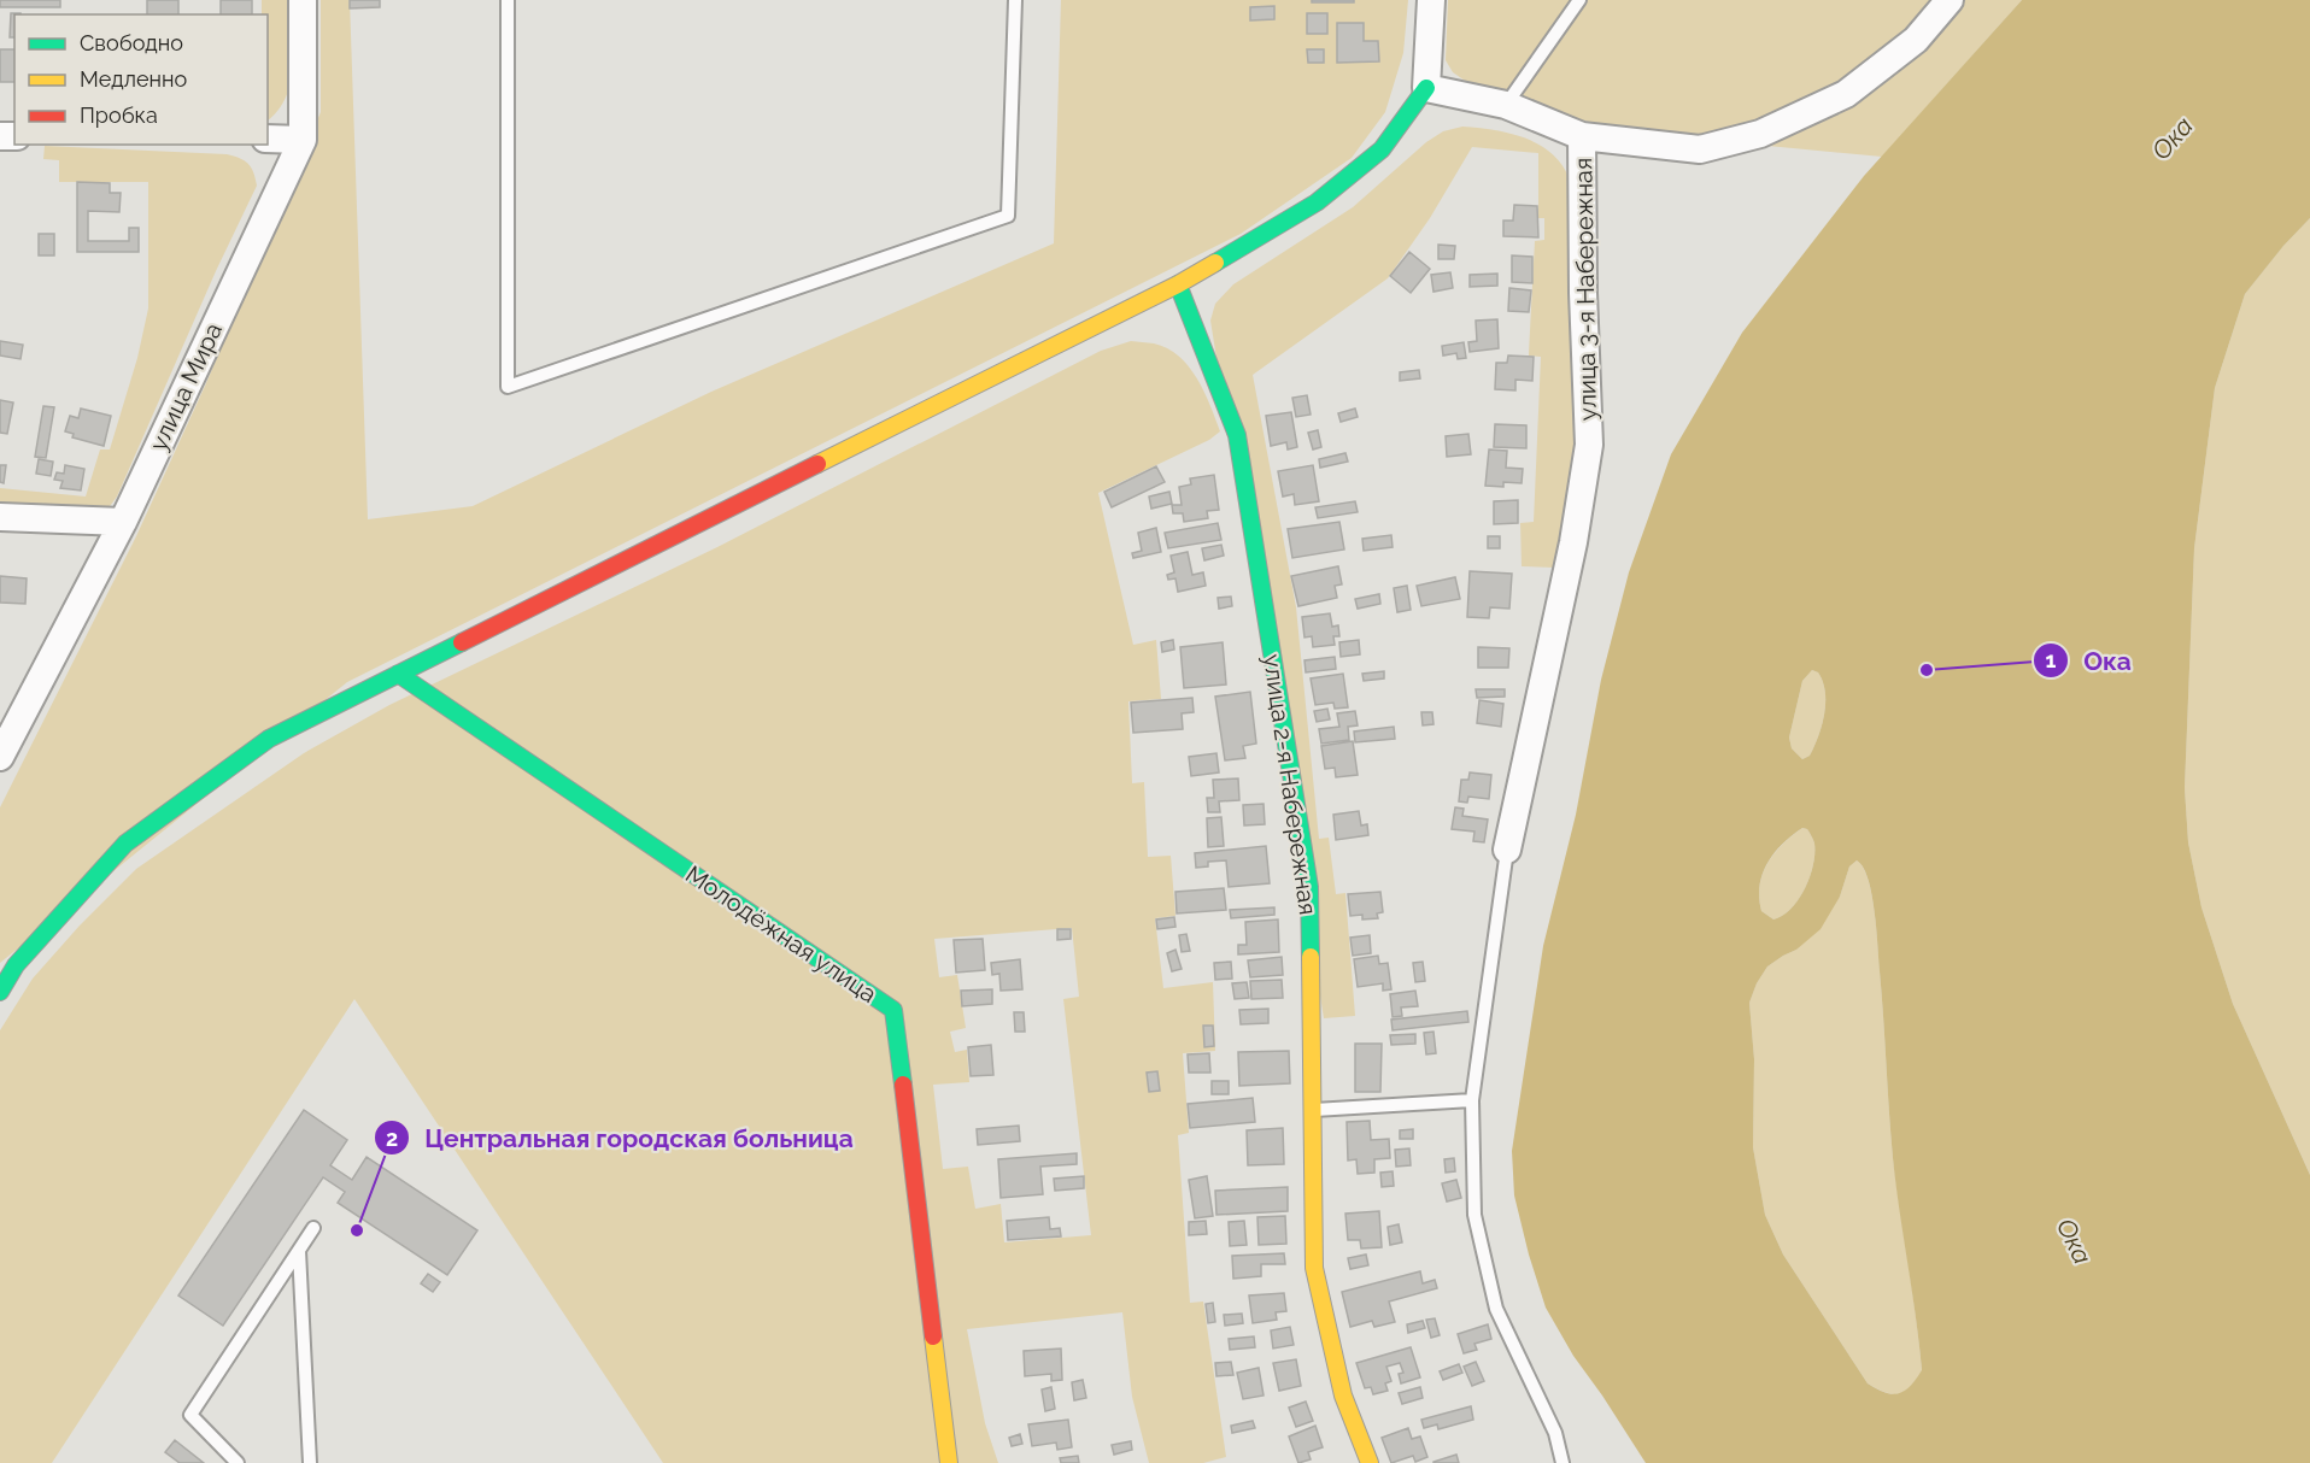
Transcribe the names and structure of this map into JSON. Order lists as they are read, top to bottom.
{
  "streets": {
    "street": [
      "улица 3-я Набережная",
      "улица Мира",
      "улица 2-я Набережная",
      "Молодёжная улица"
    ]
  },
  "water": ["Ока"],
  "places": ["Ока", "Центральная городская больница"],
  "legend": ["Свободно", "Медленно", "Пробка"]
}
